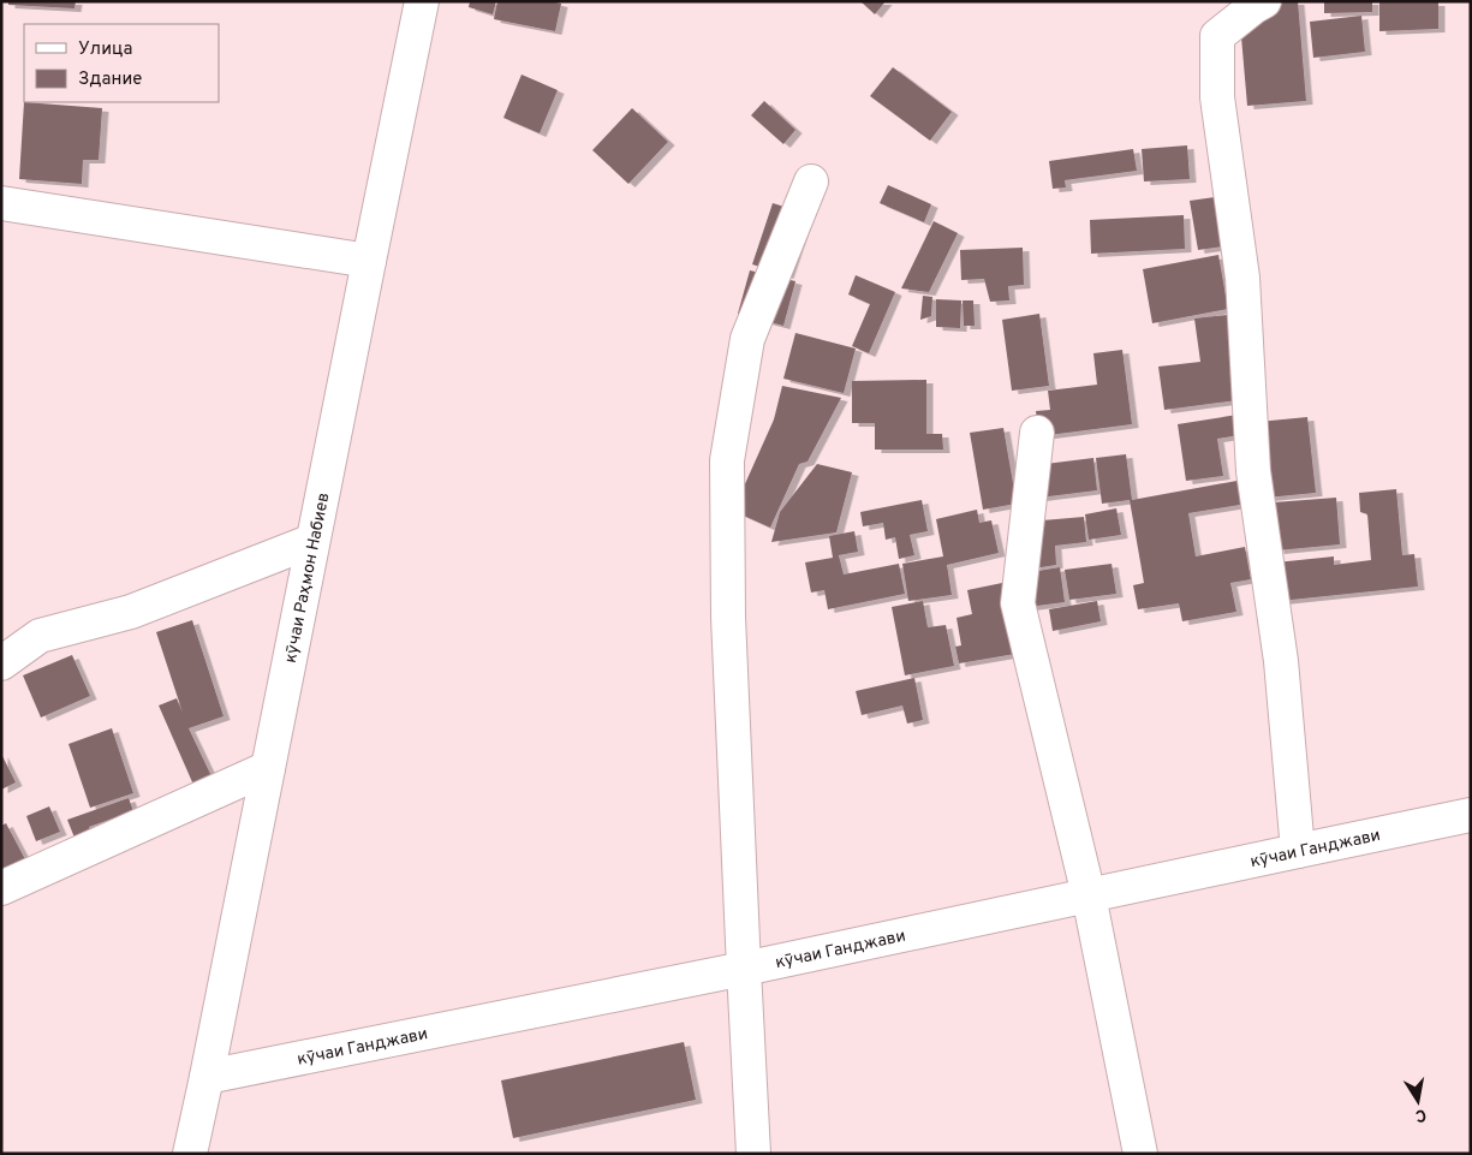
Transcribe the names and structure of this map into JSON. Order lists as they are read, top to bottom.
{
  "streets": {
    "street": ["кӯчаи Раҳмон Набиев", "кӯчаи Ганджави"]
  },
  "crossings": [
    ["кӯчаи Раҳмон Набиев", "кӯчаи Ганджави"]
  ],
  "legend": ["Улица", "Здание"],
  "north": "bottom"
}
